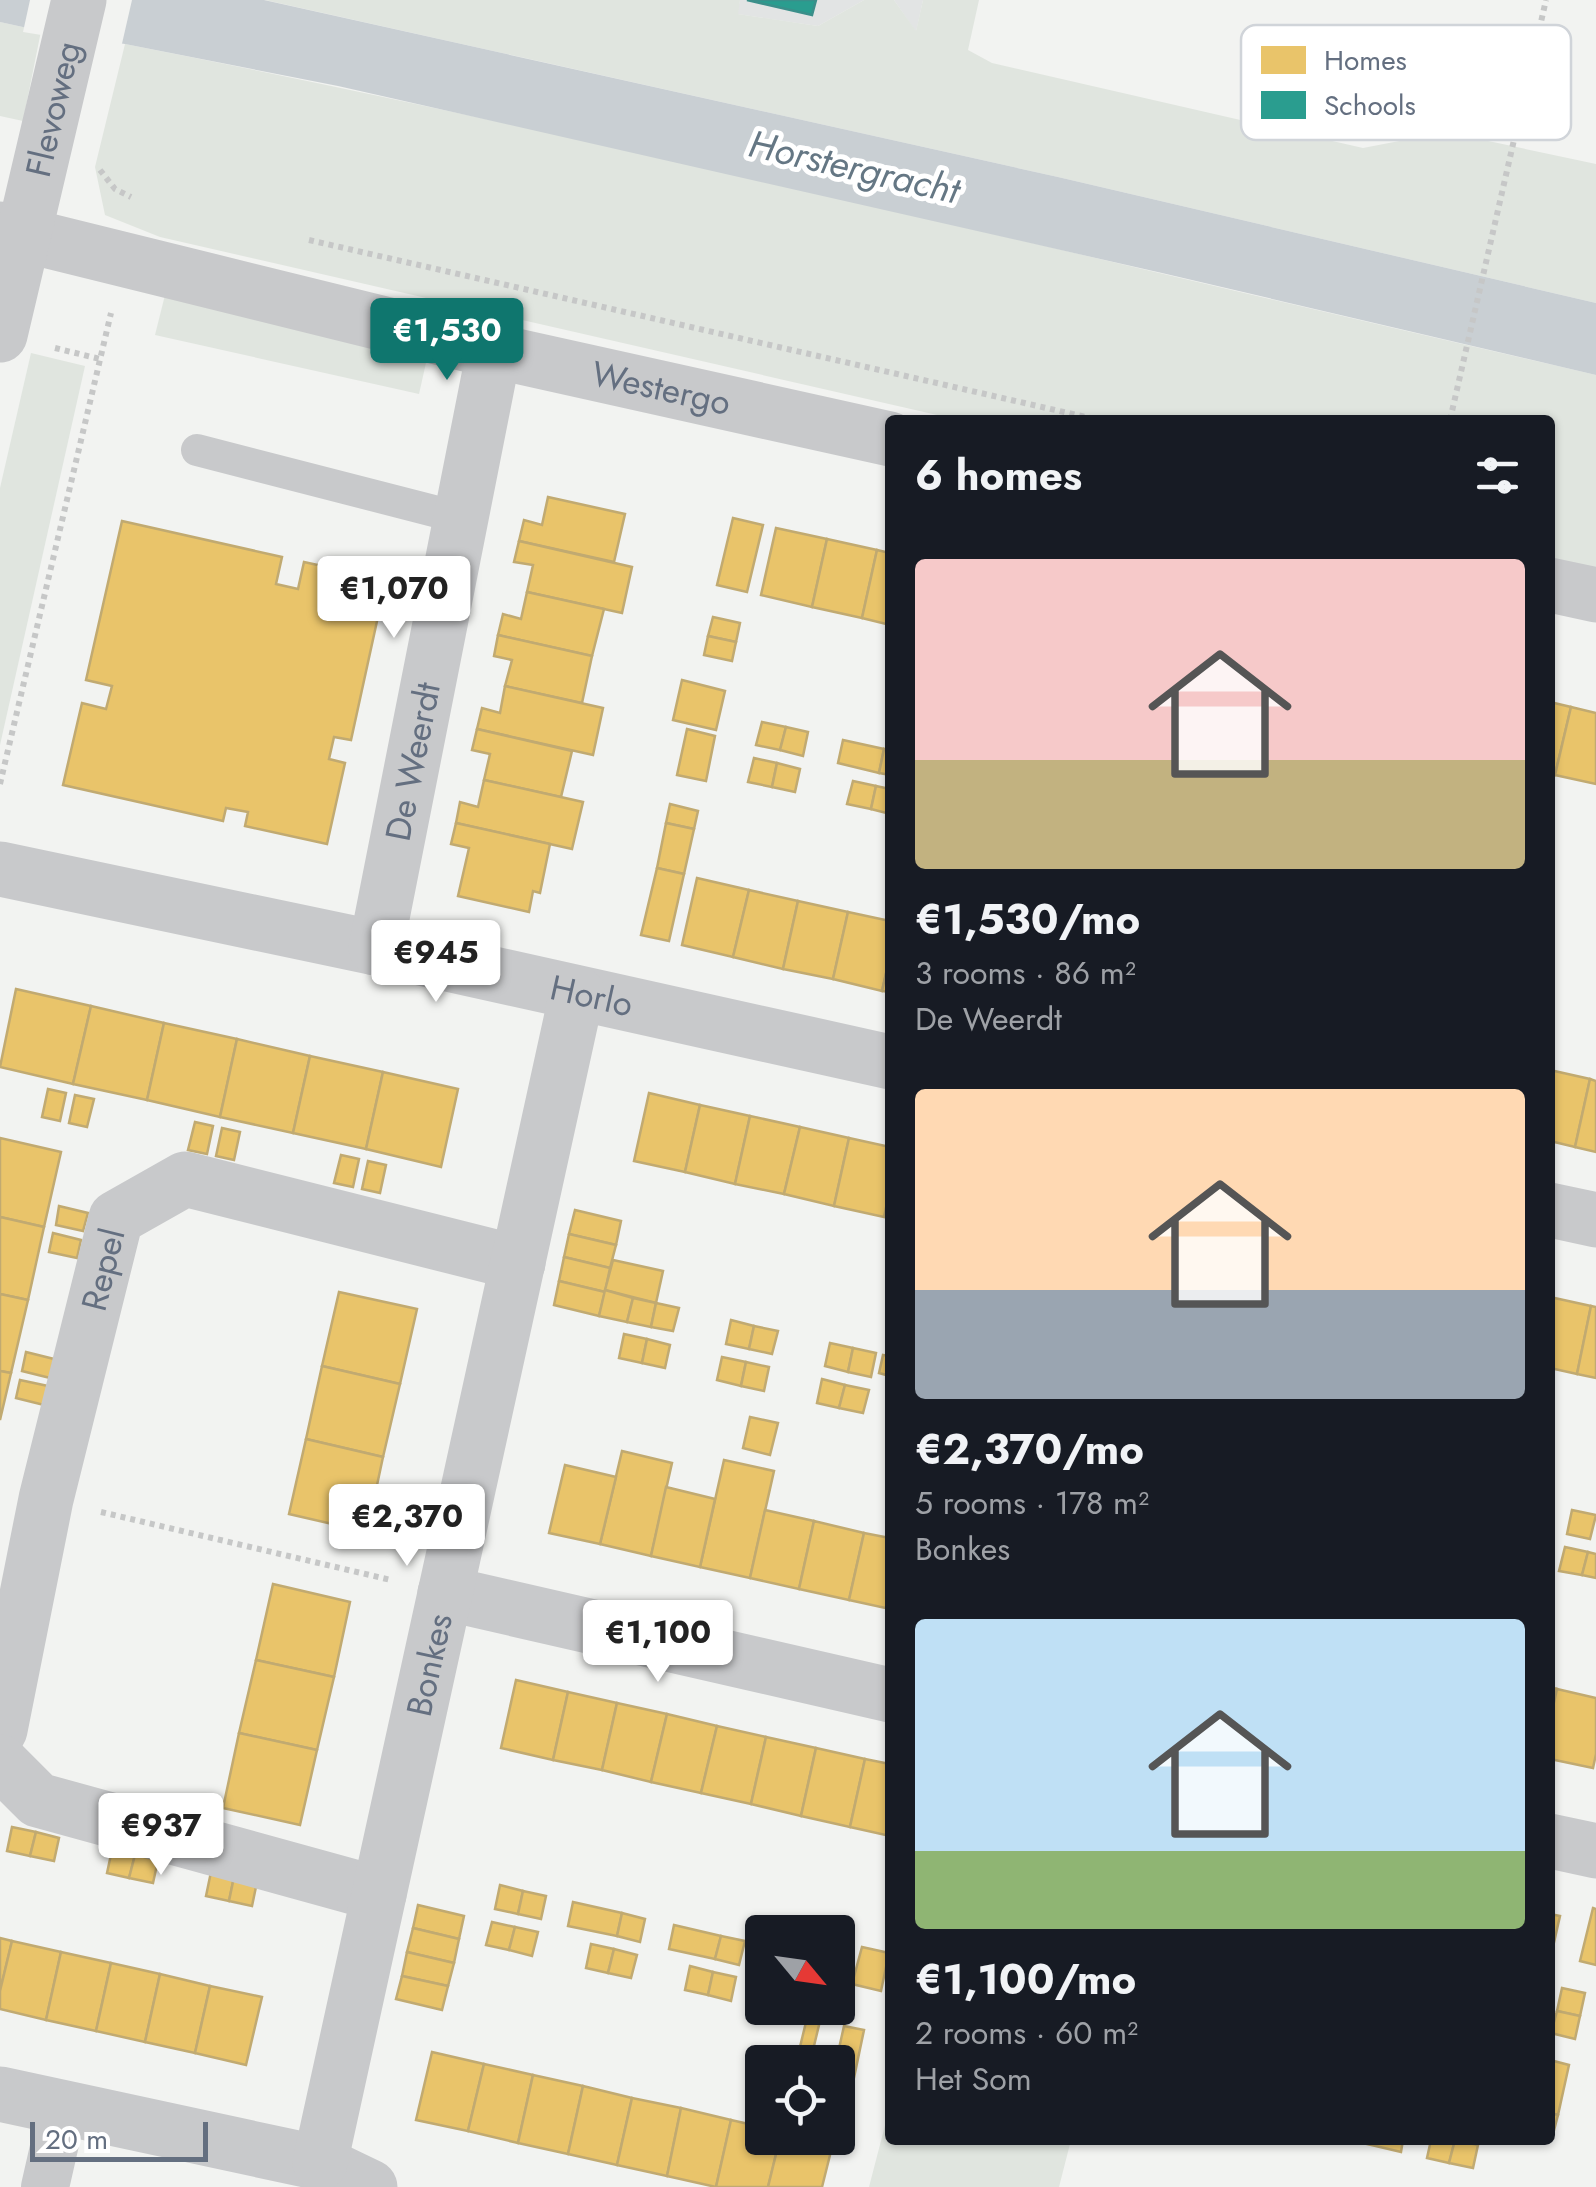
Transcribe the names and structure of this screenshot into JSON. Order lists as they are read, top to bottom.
{
  "streets": {
    "street": [
      "Flevoweg",
      "Westergo",
      "De Weerdt",
      "Horlo",
      "Repel",
      "Bonkes"
    ]
  },
  "crossings": [
    ["Flevoweg", "Westergo"],
    ["Westergo", "De Weerdt"],
    ["De Weerdt", "Horlo"],
    ["Horlo", "Bonkes"],
    ["Repel", "Bonkes"]
  ],
  "water": ["Horstergracht"],
  "legend": ["Homes", "Schools"],
  "scale_bar": "20 m",
  "north": "bottom right",
  "page": {
    "price": [
      "€1,530",
      "€1,070",
      "€945",
      "€2,370",
      "€1,100",
      "€937"
    ],
    "heading": "6 homes",
    "list": [
      {
        "name": "€1,530/mo",
        "note": "3 rooms · 86 m² · De Weerdt"
      },
      {
        "name": "€2,370/mo",
        "note": "5 rooms · 178 m² · Bonkes"
      },
      {
        "name": "€1,100/mo",
        "note": "2 rooms · 60 m² · Het Som"
      }
    ],
    "scale": "20 m"
  }
}
